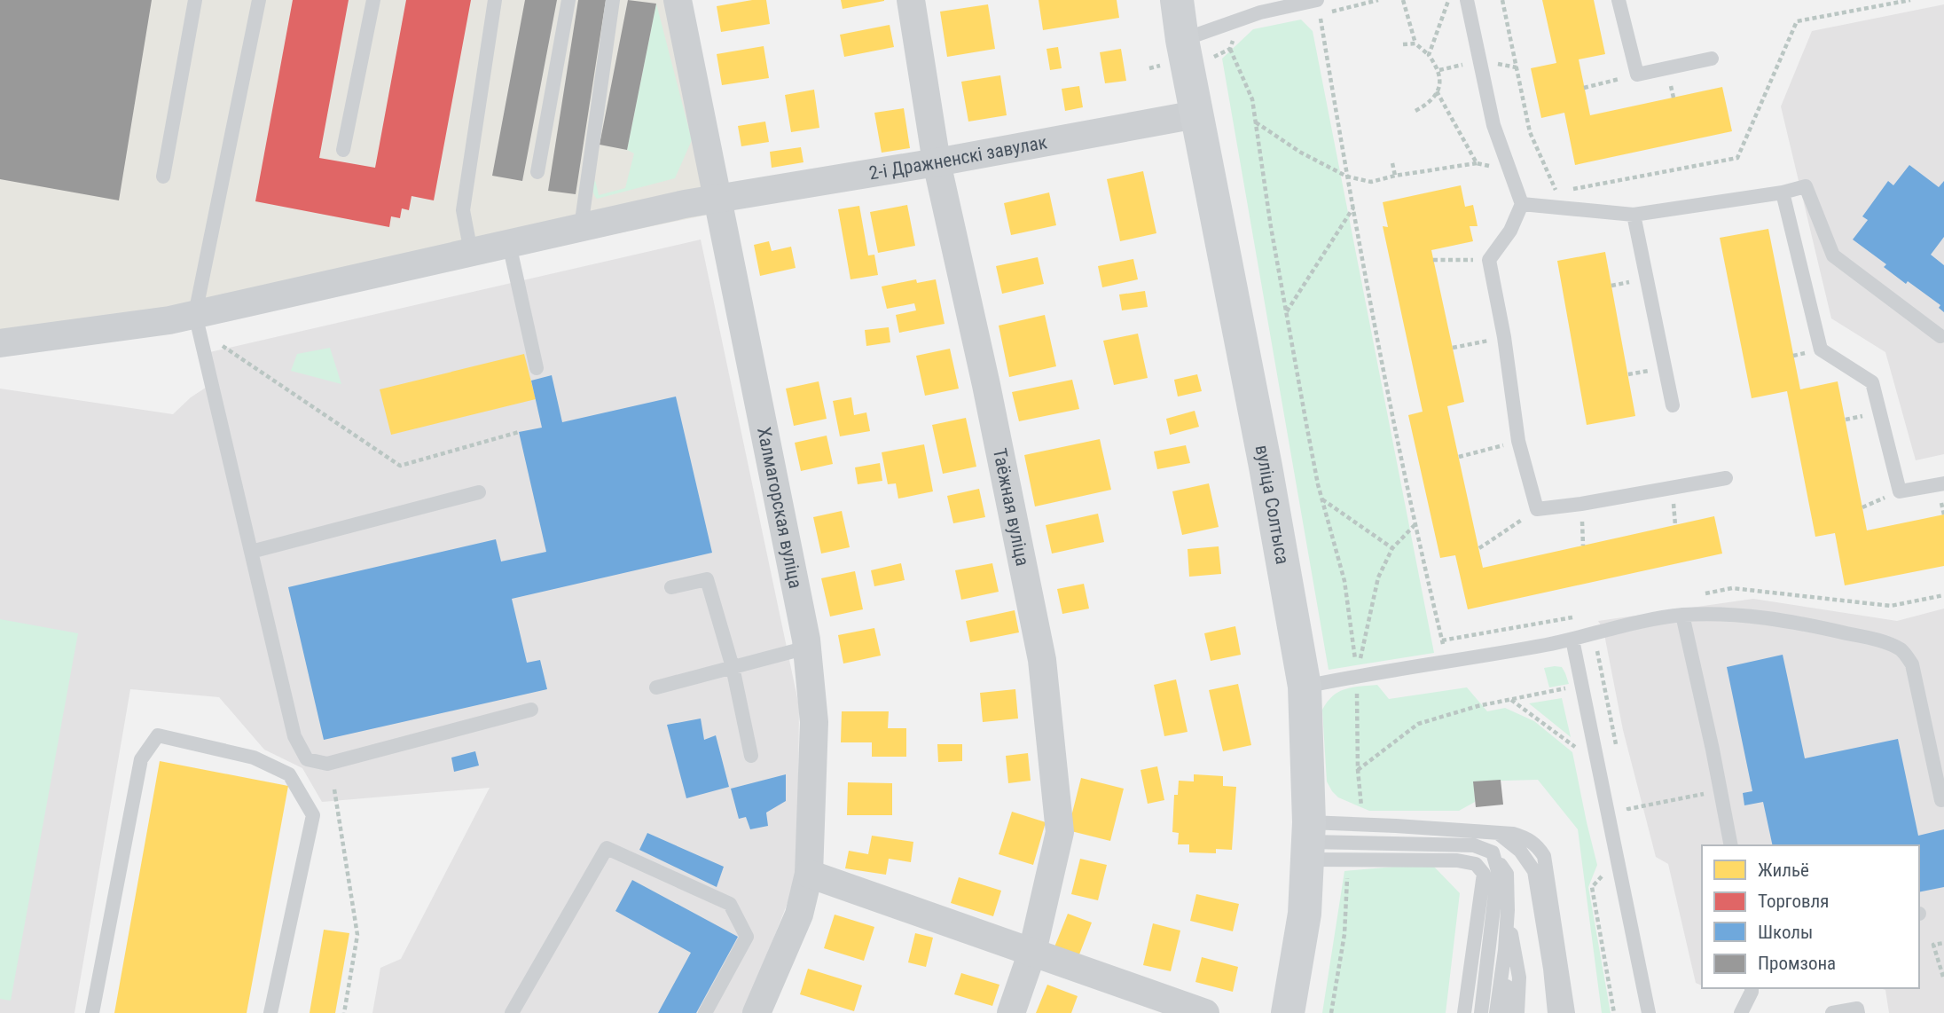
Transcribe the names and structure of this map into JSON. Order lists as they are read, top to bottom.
{
  "streets": {
    "main road": ["вуліца Солтыса"],
    "street": ["2-і Дражненскі завулак", "Таёжная вуліца", "Халмагорская вуліца"]
  },
  "crossings": [
    ["2-і Дражненскі завулак", "вуліца Солтыса"],
    ["2-і Дражненскі завулак", "Таёжная вуліца"],
    ["2-і Дражненскі завулак", "Халмагорская вуліца"]
  ],
  "legend": [
    "Жильё",
    "Торговля",
    "Школы",
    "Промзона"
  ]
}
